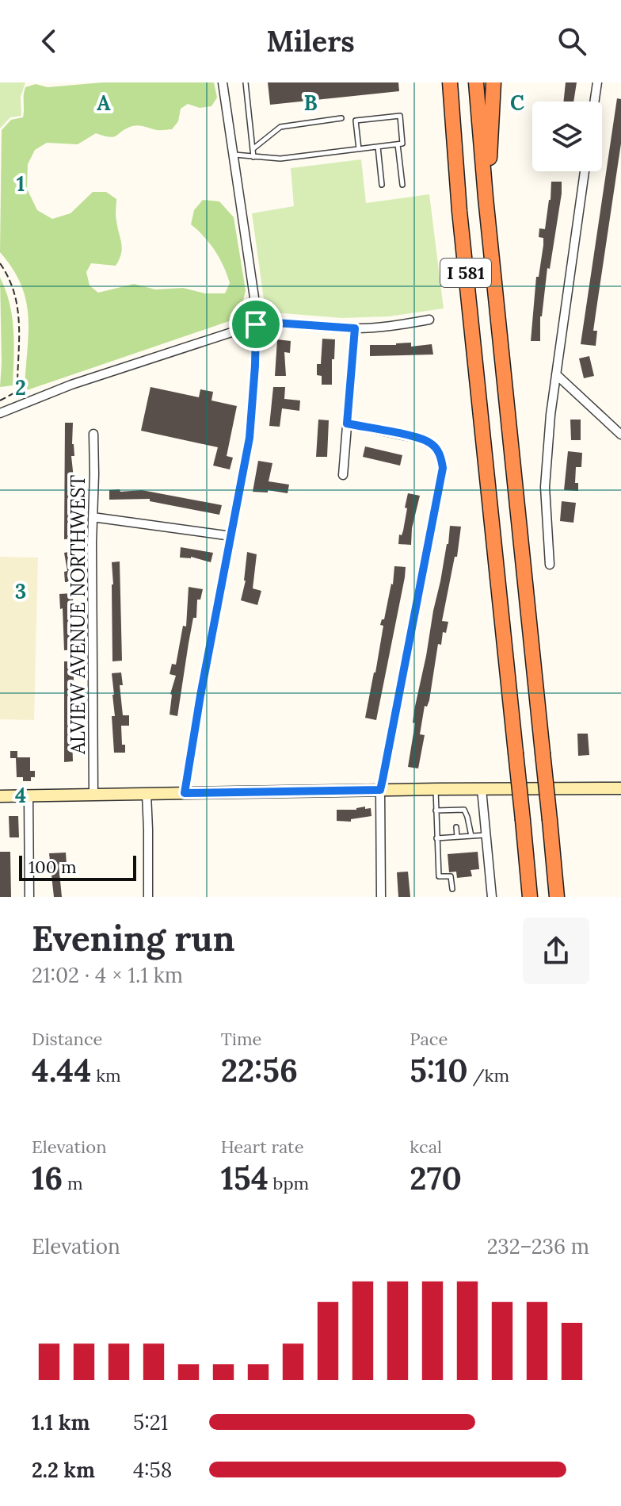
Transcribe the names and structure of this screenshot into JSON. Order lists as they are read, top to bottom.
{
  "streets": {
    "highway": ["I 581"],
    "street": ["ALVIEW AVENUE NORTHWEST"]
  },
  "scale_bar": "100 m",
  "page": {
    "header": "Milers",
    "scale": "100 m",
    "heading": ["Evening run", "21:02 · 4 × 1.1 km"],
    "stats": [
      ["Distance", "4.44 km"],
      ["Time", "22:56"],
      ["Pace", "5:10 /km"],
      ["Elevation", "16 m"],
      ["Heart rate", "154 bpm"],
      ["kcal", "270"]
    ],
    "chart": ["Elevation", "232–236 m"],
    "list": [
      {
        "name": "1.1 km",
        "note": "5:21"
      },
      {
        "name": "2.2 km",
        "note": "4:58"
      }
    ]
  },
  "grid": {
    "columns": ["A", "B", "C"],
    "rows": [
      "1",
      "2",
      "3",
      "4"
    ]
  }
}
